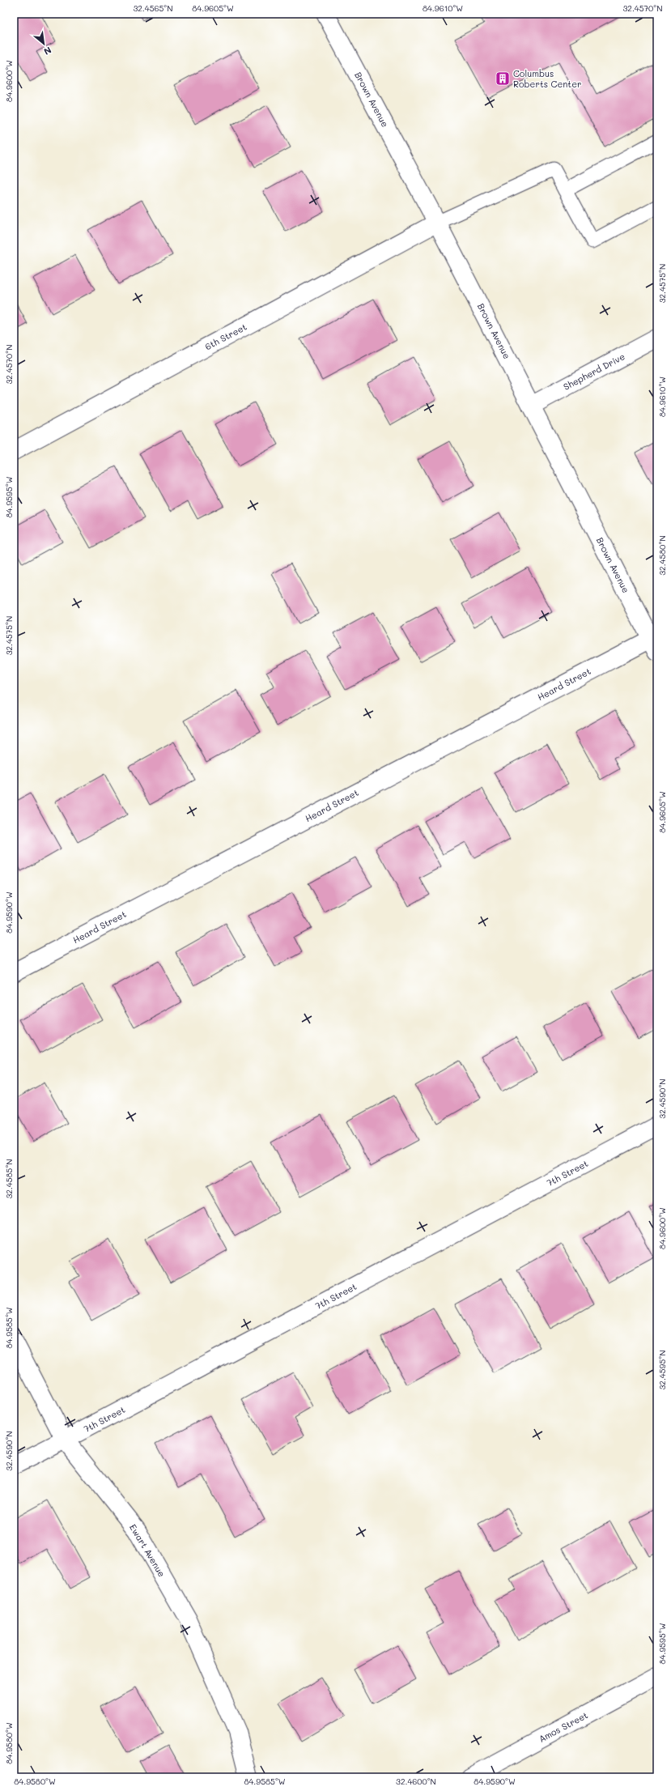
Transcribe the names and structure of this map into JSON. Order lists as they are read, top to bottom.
{
  "streets": {
    "street": [
      "Brown Avenue",
      "6th Street",
      "Shepherd Drive",
      "Heard Street",
      "7th Street",
      "Ewart Avenue",
      "Amos Street"
    ]
  },
  "crossings": [
    ["Brown Avenue", "6th Street"],
    ["Brown Avenue", "Shepherd Drive"],
    ["Brown Avenue", "Heard Street"],
    ["7th Street", "Ewart Avenue"]
  ],
  "places": {
    "building": ["Columbus Roberts Center"]
  },
  "north": "bottom right",
  "coordinates": [
    "32.4565°N",
    "84.9605°W",
    "84.9610°W",
    "32.4570°N",
    "84.9600°W",
    "32.4575°N",
    "84.9595°W",
    "32.4580°N",
    "84.9590°W",
    "32.4590°N",
    "32.4585°N",
    "84.9585°W",
    "32.4595°N",
    "84.9580°W",
    "32.4600°N"
  ]
}
